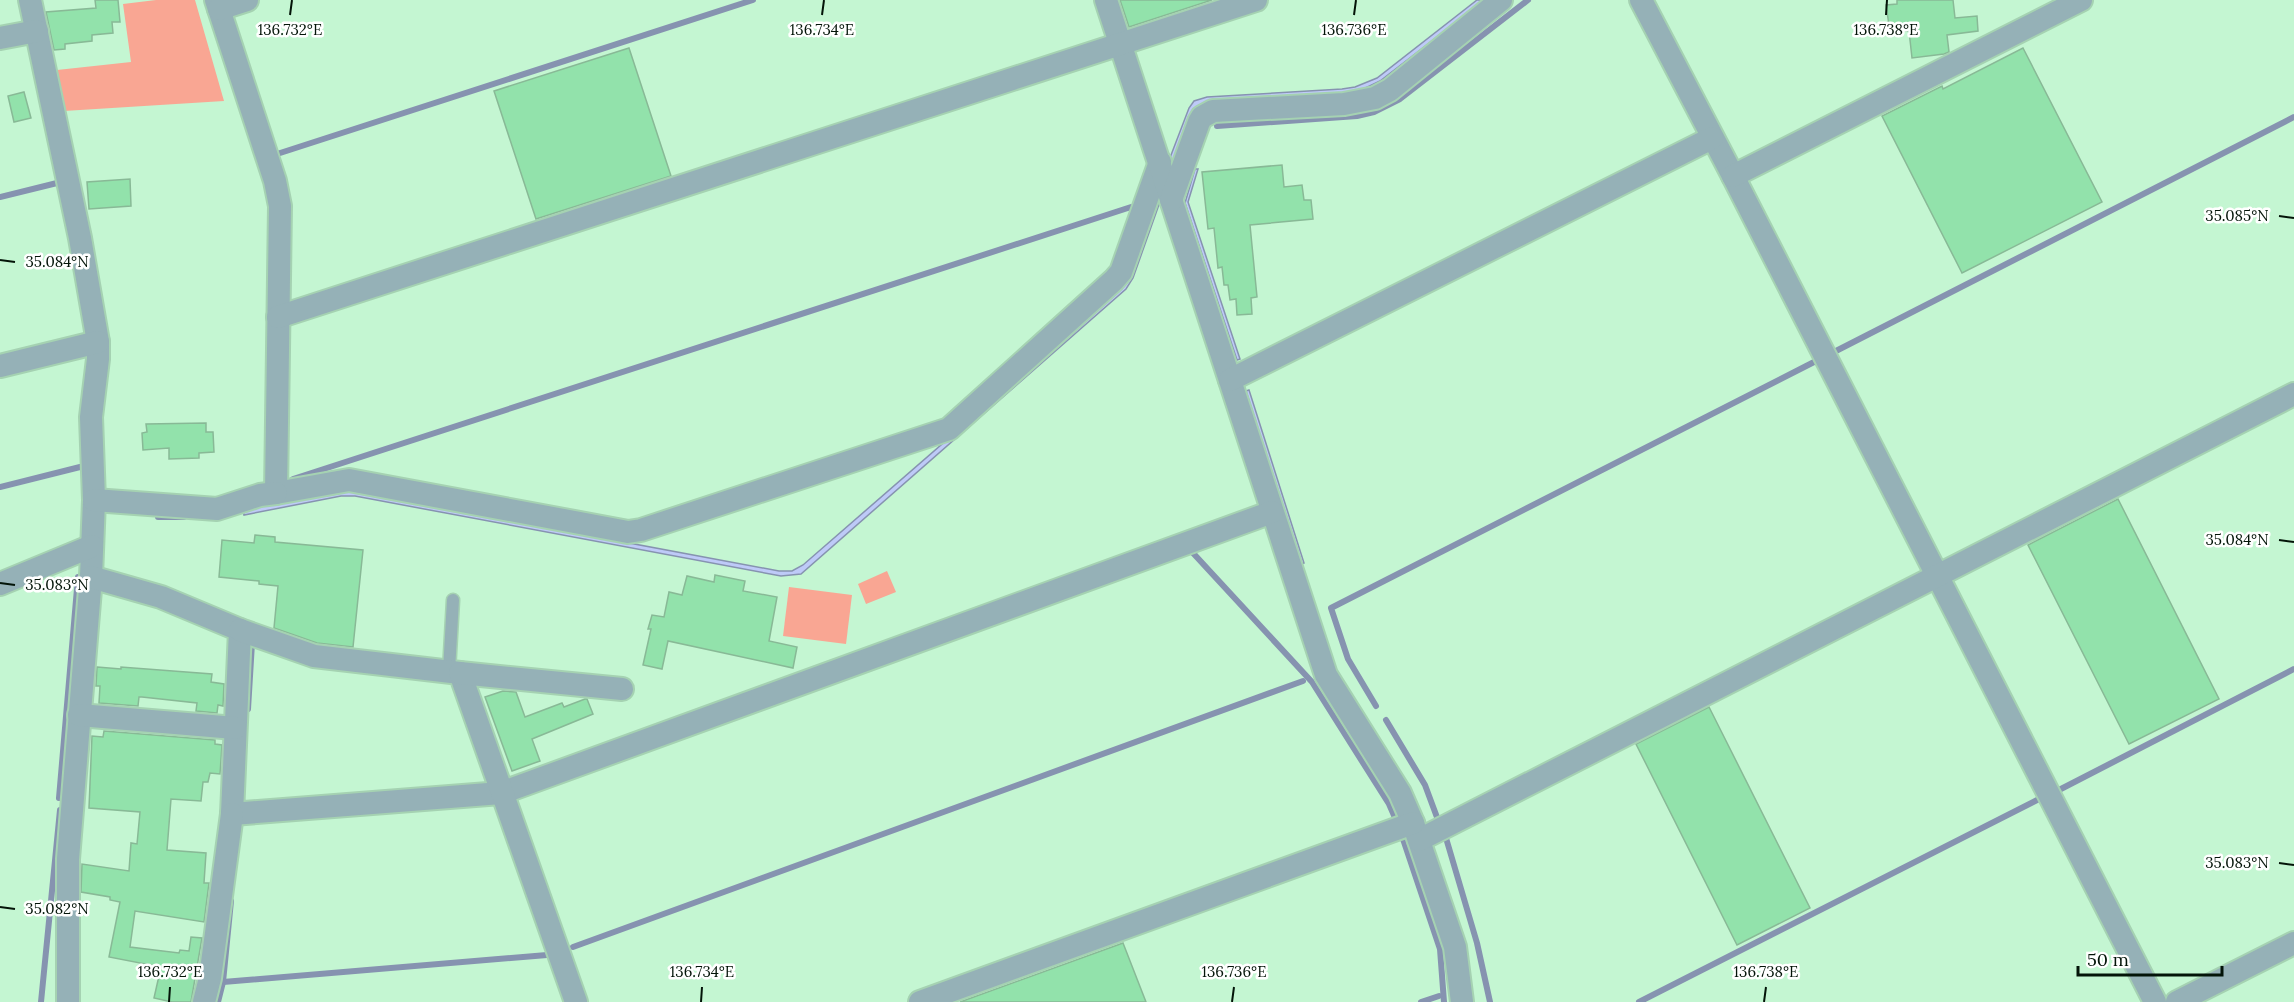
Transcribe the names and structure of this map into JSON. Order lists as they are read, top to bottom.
{
  "scale_bar": "50 m",
  "coordinates": [
    "136.732°E",
    "136.734°E",
    "136.736°E",
    "136.738°E",
    "35.085°N",
    "35.084°N",
    "35.083°N",
    "35.082°N"
  ]
}
